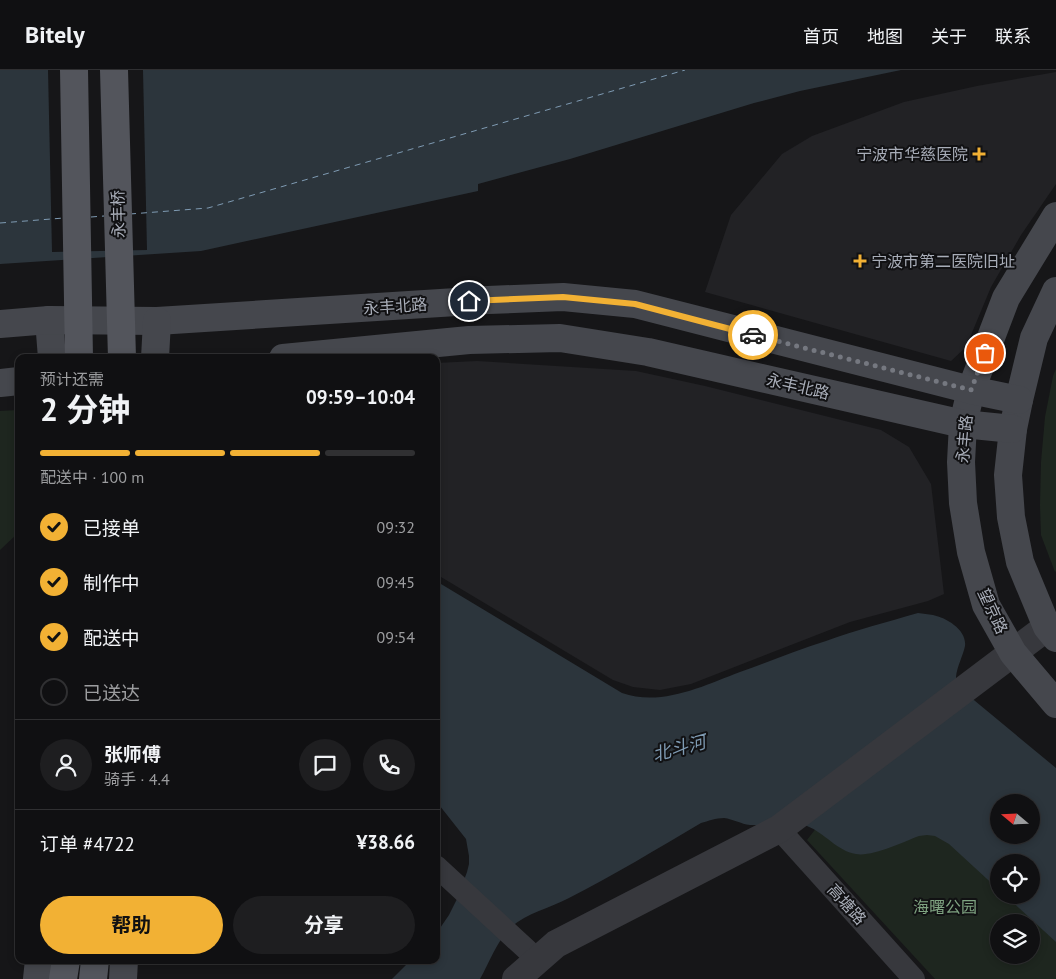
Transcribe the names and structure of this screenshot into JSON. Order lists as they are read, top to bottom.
{
  "streets": {
    "main road": [
      "永丰桥",
      "永丰北路",
      "永丰路",
      "望京路"
    ],
    "street": ["高塘路"]
  },
  "crossings": [
    ["永丰北路", "永丰路"],
    ["永丰路", "望京路"]
  ],
  "water": ["北斗河"],
  "parks": ["海曙公园"],
  "places": {
    "health": ["宁波市华慈医院", "宁波市第二医院旧址"]
  },
  "north": "left",
  "page": {
    "header": "Bitely",
    "nav": [
      "首页",
      "地图",
      "关于",
      "联系"
    ],
    "heading": ["2 分钟", "预计还需", "09:59–10:04"],
    "panel": [
      "张师傅",
      "骑手 · 4.4",
      "订单 #4722",
      "¥38.66"
    ],
    "bar": "配送中 · 100 m",
    "list": [
      ["已接单", "09:32"],
      ["制作中", "09:45"],
      ["配送中", "09:54"],
      "已送达"
    ],
    "buttons": ["帮助", "分享"]
  }
}
